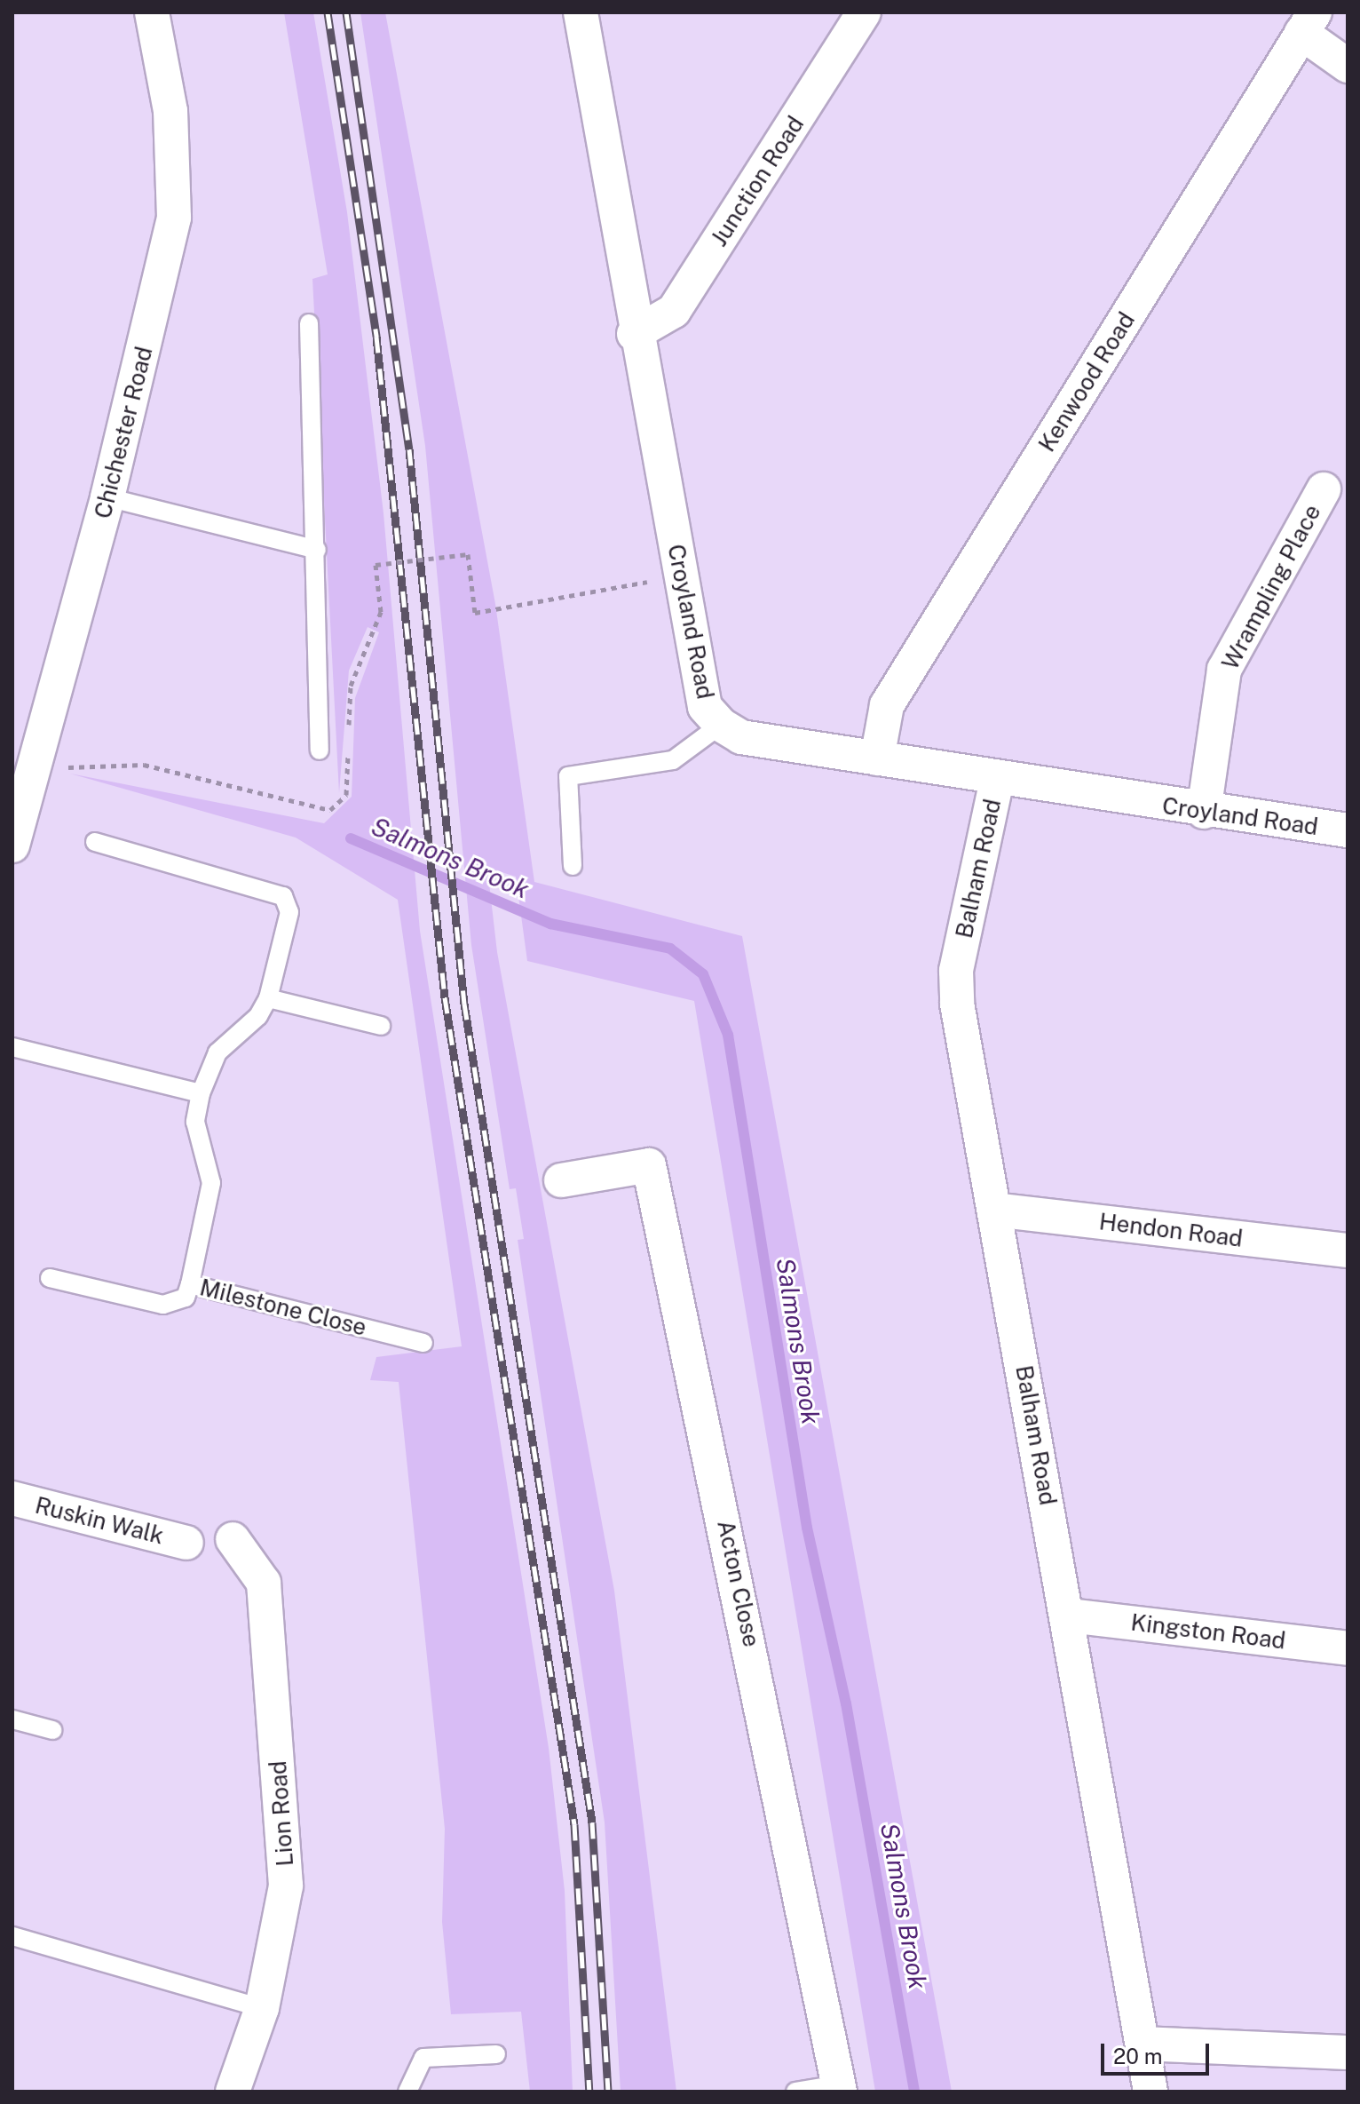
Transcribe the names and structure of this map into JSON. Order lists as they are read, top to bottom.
{
  "streets": {
    "street": [
      "Junction Road",
      "Kenwood Road",
      "Chichester Road",
      "Wrampling Place",
      "Croyland Road",
      "Balham Road",
      "Hendon Road",
      "Ruskin Walk",
      "Acton Close",
      "Kingston Road",
      "Lion Road"
    ],
    "lane": ["Milestone Close"]
  },
  "crossings": [
    ["Junction Road", "Croyland Road"],
    ["Kenwood Road", "Croyland Road"],
    ["Wrampling Place", "Croyland Road"],
    ["Croyland Road", "Balham Road"],
    ["Balham Road", "Hendon Road"],
    ["Balham Road", "Kingston Road"]
  ],
  "water": ["Salmons Brook"],
  "scale_bar": "20 m"
}
